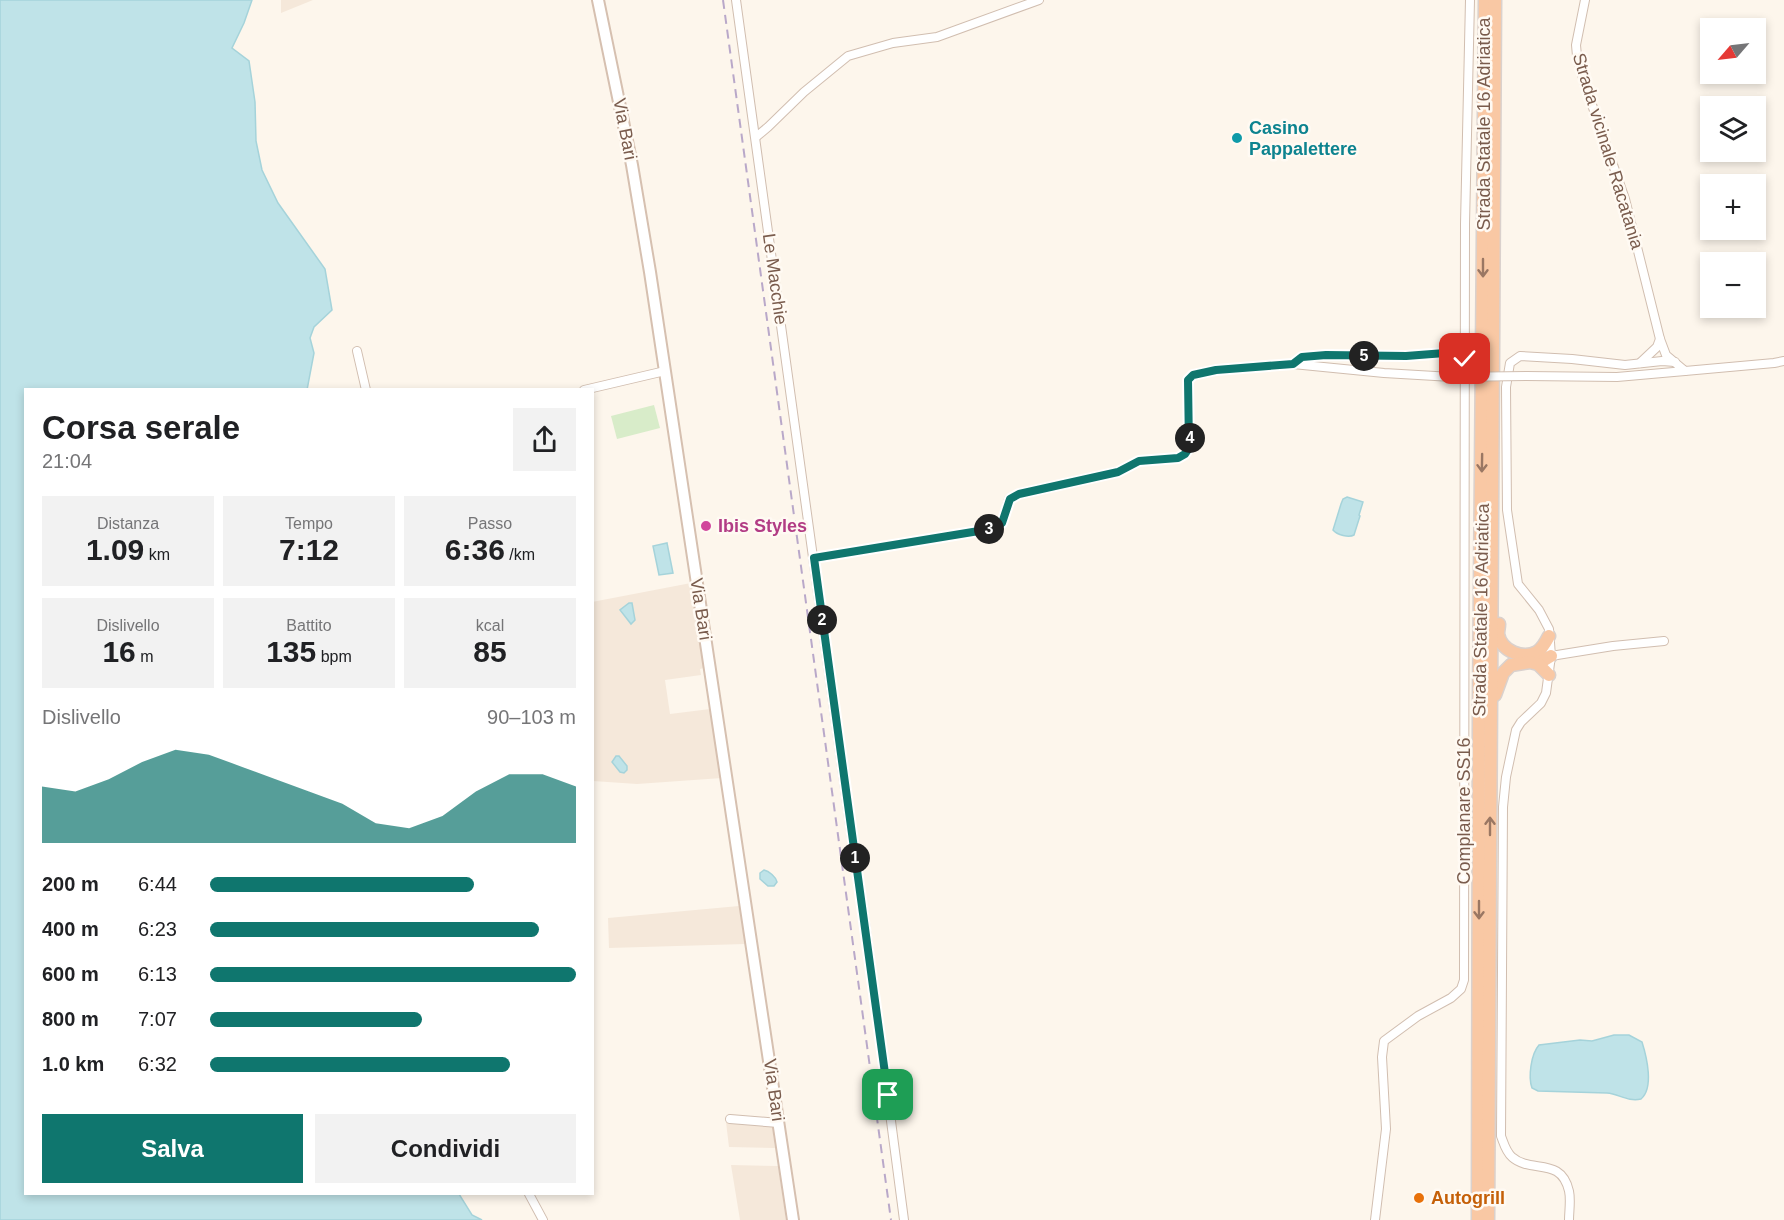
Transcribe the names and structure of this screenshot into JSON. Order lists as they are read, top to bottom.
{
  "streets": {
    "highway": ["Strada Statale 16 Adriatica"],
    "main road": ["Via Bari"],
    "street": ["Strada vicinale Racatania", "Le Macchie", "Complanare SS16"]
  },
  "places": ["Casino Pappalettere", "Ibis Styles", "Autogrill"],
  "north": "bottom left",
  "page": {
    "map_buttons": ["+", "−"],
    "pins": [
      "5",
      "4",
      "3",
      "2",
      "1"
    ],
    "heading": ["Corsa serale", "21:04"],
    "stats": [
      ["Distanza", "1.09 km"],
      ["Tempo", "7:12"],
      ["Passo", "6:36 /km"],
      ["Dislivello", "16 m"],
      ["Battito", "135 bpm"],
      ["kcal", "85"]
    ],
    "chart": ["Dislivello", "90–103 m"],
    "list": [
      {
        "name": "200 m",
        "note": "6:44"
      },
      {
        "name": "400 m",
        "note": "6:23"
      },
      {
        "name": "600 m",
        "note": "6:13"
      },
      {
        "name": "800 m",
        "note": "7:07"
      },
      {
        "name": "1.0 km",
        "note": "6:32"
      }
    ],
    "buttons": ["Salva", "Condividi"]
  }
}
